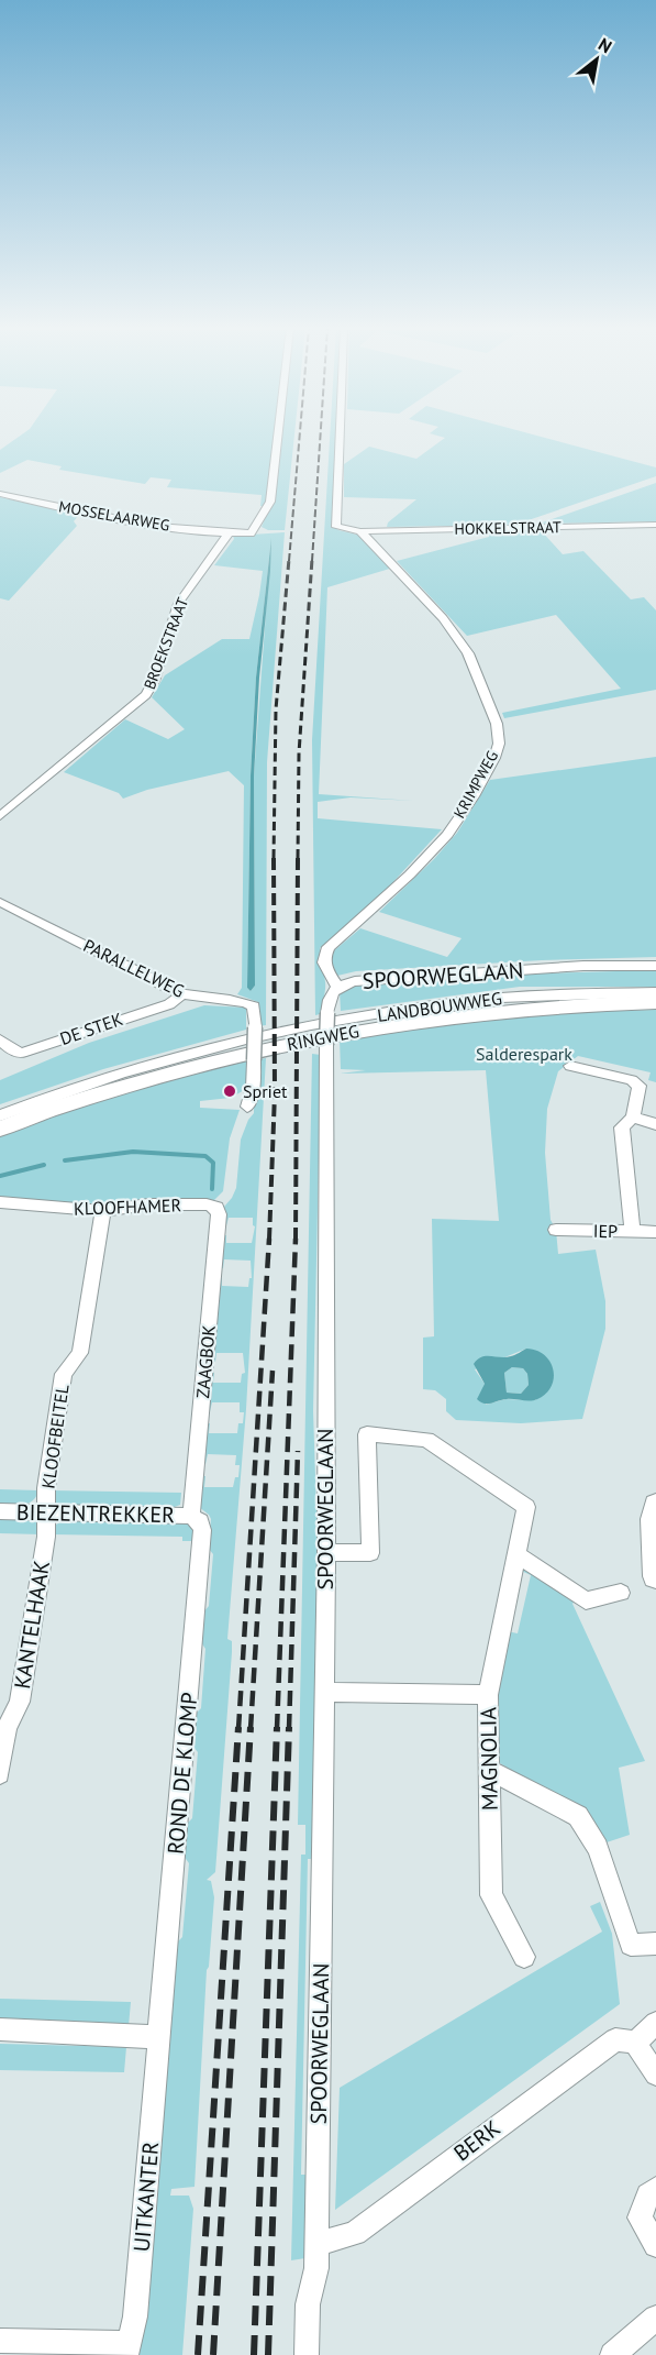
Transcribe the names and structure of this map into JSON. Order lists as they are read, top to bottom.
{
  "streets": {
    "main road": ["RINGWEG"],
    "street": [
      "MOSSELAARWEG",
      "HOKKELSTRAAT",
      "BROEKSTRAAT",
      "KRIMPWEG",
      "PARALLELWEG",
      "SPOORWEGLAAN",
      "LANDBOUWWEG",
      "DE STEK",
      "KLOOFHAMER",
      "IEP",
      "ZAAGBOK",
      "KLOOFBEITEL",
      "BIEZENTREKKER",
      "KANTELHAAK",
      "MAGNOLIA",
      "ROND DE KLOMP",
      "BERK",
      "UITKANTER"
    ]
  },
  "crossings": [
    ["MOSSELAARWEG", "BROEKSTRAAT"],
    ["HOKKELSTRAAT", "KRIMPWEG"],
    ["KRIMPWEG", "SPOORWEGLAAN"],
    ["PARALLELWEG", "DE STEK"],
    ["SPOORWEGLAAN", "MAGNOLIA"],
    ["SPOORWEGLAAN", "BERK"],
    ["KLOOFHAMER", "ZAAGBOK"],
    ["KLOOFHAMER", "KLOOFBEITEL"],
    ["ZAAGBOK", "BIEZENTREKKER"],
    ["ZAAGBOK", "ROND DE KLOMP"],
    ["KLOOFBEITEL", "BIEZENTREKKER"],
    ["KLOOFBEITEL", "KANTELHAAK"],
    ["BIEZENTREKKER", "KANTELHAAK"],
    ["BIEZENTREKKER", "ROND DE KLOMP"],
    ["ROND DE KLOMP", "UITKANTER"]
  ],
  "parks": ["Salderespark"],
  "places": ["Spriet"],
  "north": "top right"
}
